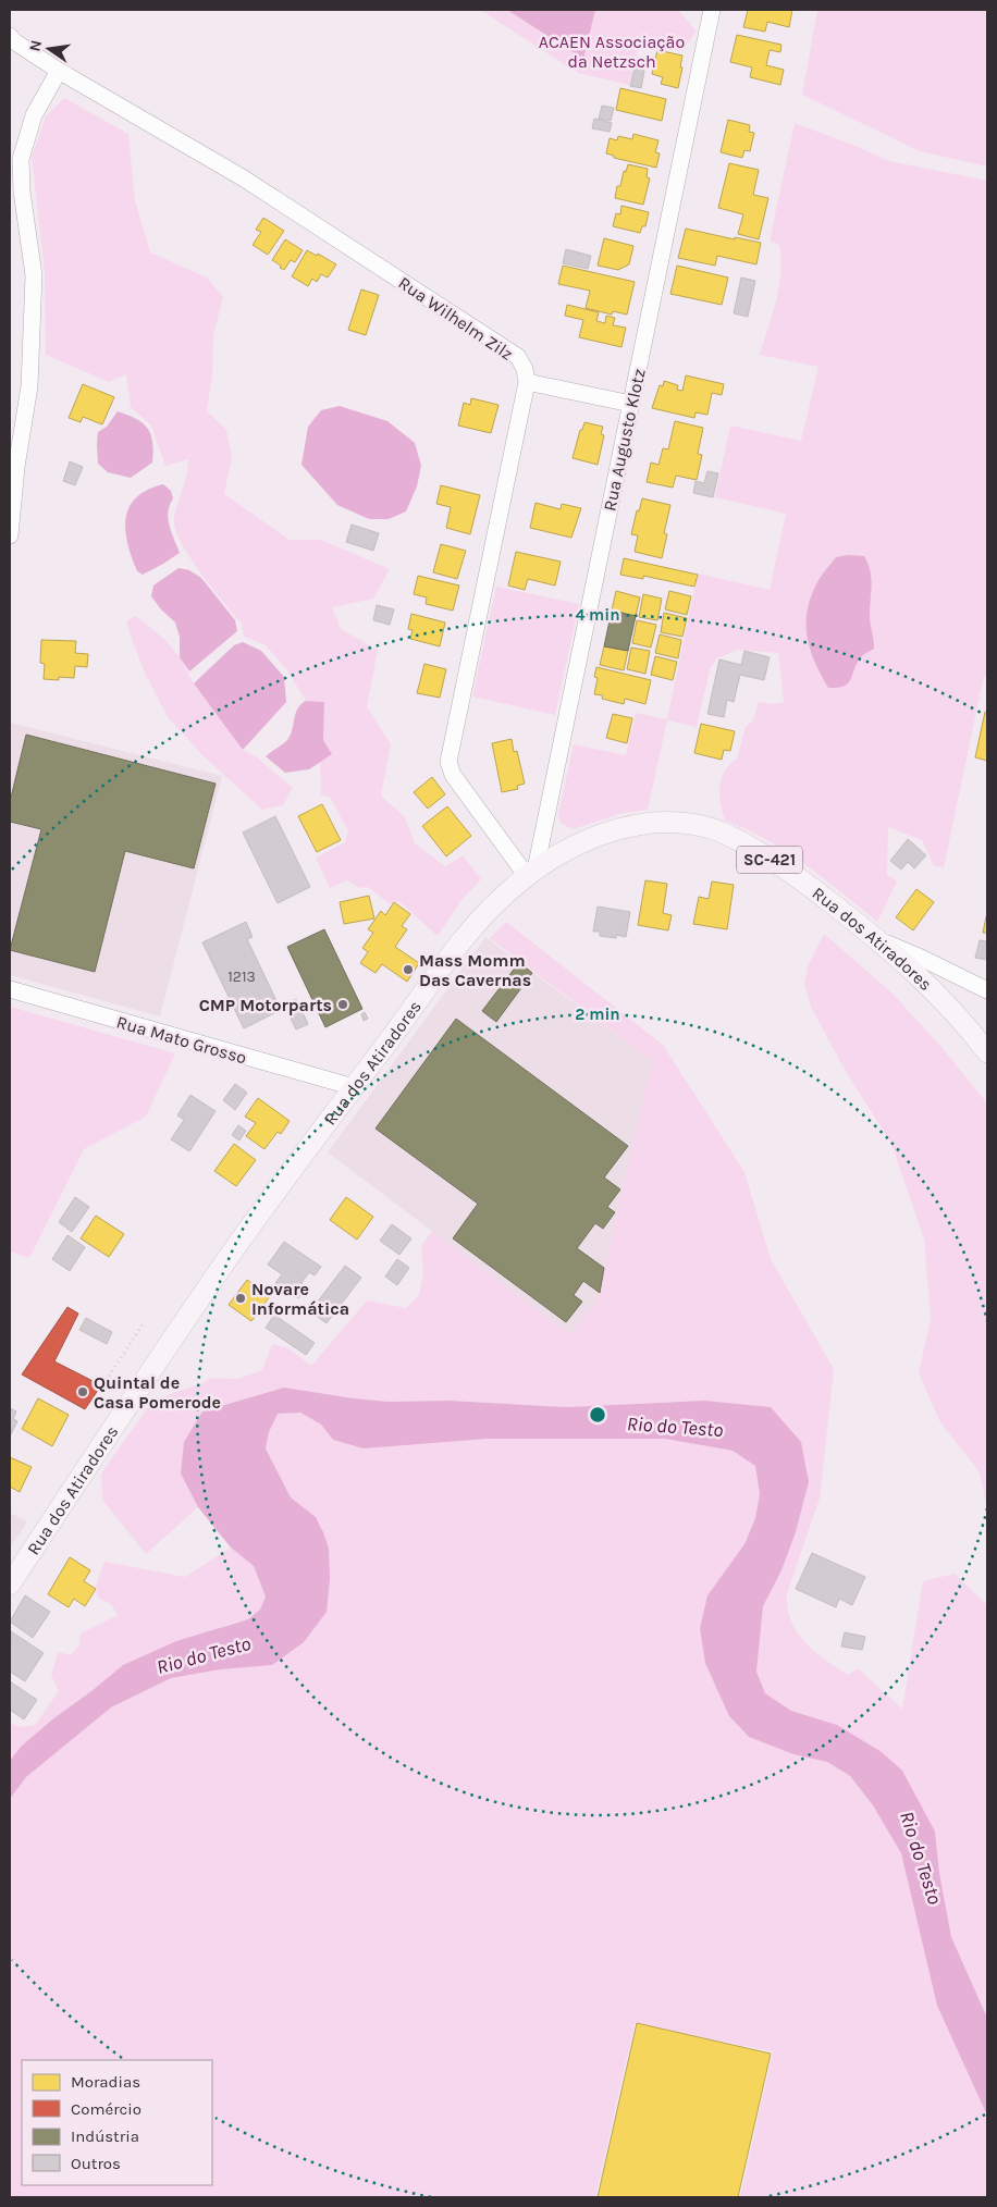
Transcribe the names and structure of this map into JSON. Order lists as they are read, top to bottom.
{
  "streets": {
    "main road": ["SC-421", "Rua dos Atiradores"],
    "street": ["Rua Wilhelm Zilz", "Rua Augusto Klotz", "Rua Mato Grosso"]
  },
  "crossings": [
    ["Rua Augusto Klotz", "Rua dos Atiradores"],
    ["Rua dos Atiradores", "Rua Mato Grosso"]
  ],
  "water": ["Rio do Testo"],
  "parks": ["ACAEN Associação da Netzsch"],
  "places": [
    "Mass Momm Das Cavernas",
    "CMP Motorparts",
    "Novare Informática",
    "Quintal de Casa Pomerode"
  ],
  "house_numbers": ["1213"],
  "legend": [
    "Moradias",
    "Comércio",
    "Indústria",
    "Outros"
  ],
  "north": "left",
  "rings": ["4 min", "2 min"]
}
